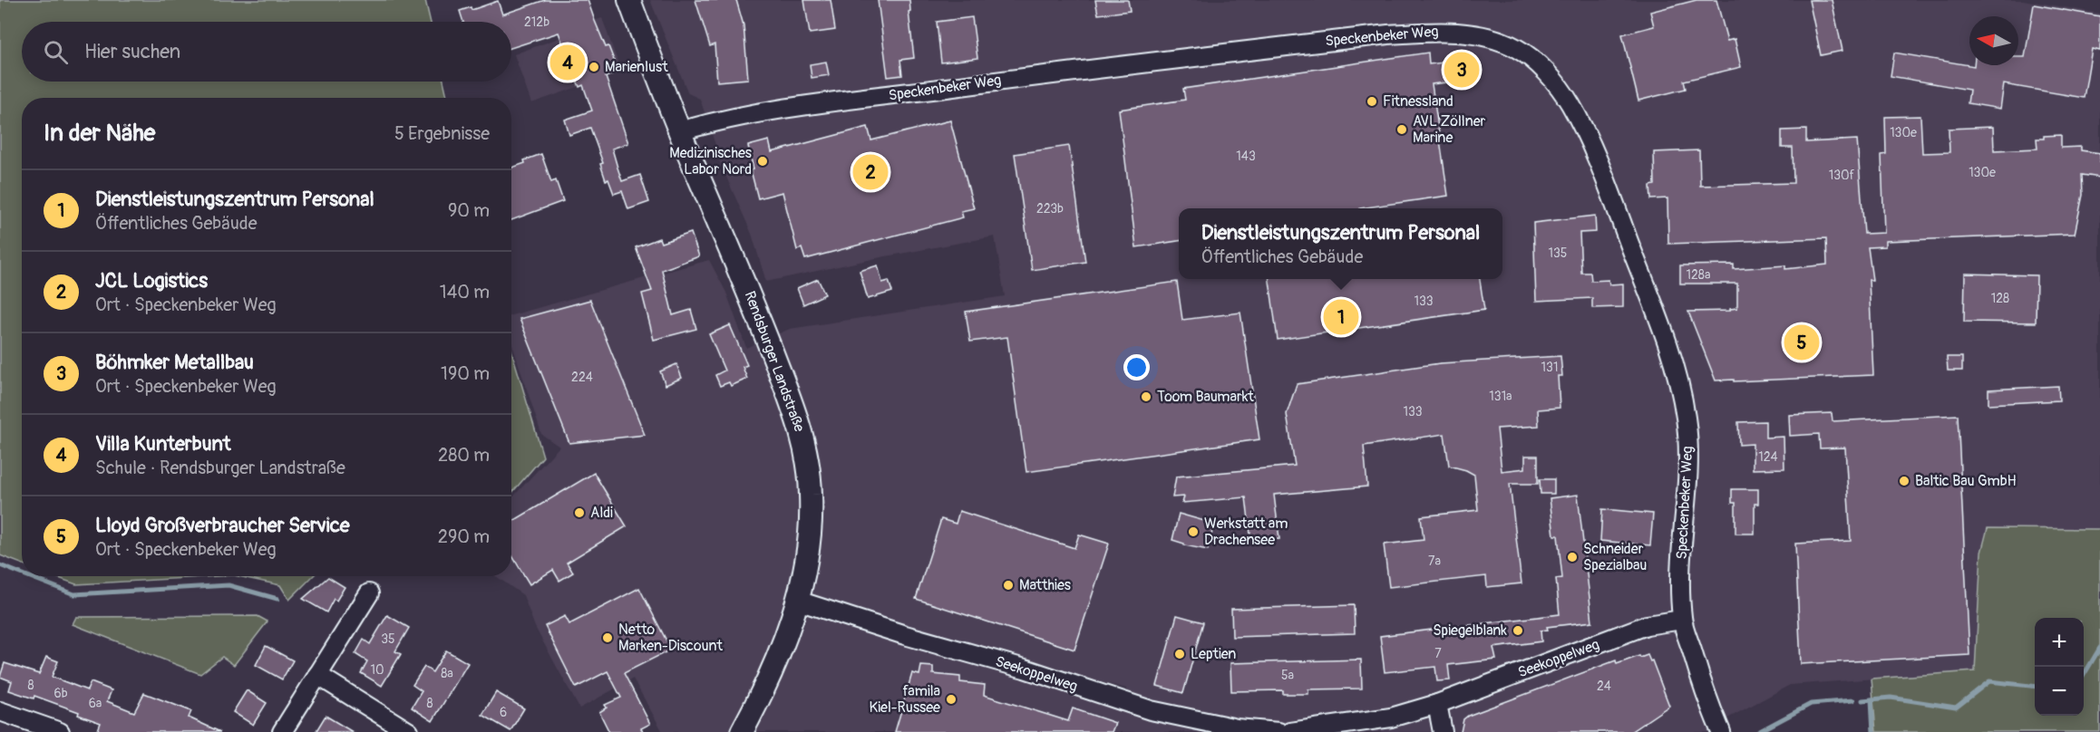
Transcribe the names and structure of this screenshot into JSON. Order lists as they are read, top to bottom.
{
  "streets": {
    "street": ["Speckenbeker Weg", "Rendsburger Landstraße", "Seekoppelweg"]
  },
  "crossings": [
    ["Speckenbeker Weg", "Rendsburger Landstraße"],
    ["Speckenbeker Weg", "Seekoppelweg"],
    ["Rendsburger Landstraße", "Seekoppelweg"]
  ],
  "places": [
    "Marienlust",
    "Fitnessland",
    "AVL Zöllner Marine",
    "Medizinisches Labor Nord",
    "Toom Baumarkt",
    "Baltic Bau GmbH",
    "Aldi",
    "Werkstatt am Drachensee",
    "Schneider Spezialbau",
    "Matthies",
    "Spiegelblank",
    "Netto Marken-Discount",
    "Leptien",
    "famila Kiel-Russee"
  ],
  "house_numbers": [
    "212b",
    "130e",
    "143",
    "130e",
    "130f",
    "223b",
    "135",
    "128a",
    "128",
    "133",
    "131",
    "224",
    "131a",
    "133",
    "124",
    "7a",
    "35",
    "7",
    "10",
    "8a",
    "5a",
    "8",
    "24",
    "6b",
    "6a",
    "8",
    "6"
  ],
  "north": "left",
  "page": {
    "search": "Hier suchen",
    "pins": [
      "4",
      "3",
      "2",
      "1",
      "5"
    ],
    "heading": ["In der Nähe", "5 Ergebnisse"],
    "list": [
      {
        "mark": "1",
        "name": "Dienstleistungszentrum Personal",
        "note": "Öffentliches Gebäude",
        "value": "90 m"
      },
      {
        "mark": "2",
        "name": "JCL Logistics",
        "note": "Ort · Speckenbeker Weg",
        "value": "140 m"
      },
      {
        "mark": "3",
        "name": "Böhmker Metallbau",
        "note": "Ort · Speckenbeker Weg",
        "value": "190 m"
      },
      {
        "mark": "4",
        "name": "Villa Kunterbunt",
        "note": "Schule · Rendsburger Landstraße",
        "value": "280 m"
      },
      {
        "mark": "5",
        "name": "Lloyd Großverbraucher Service",
        "note": "Ort · Speckenbeker Weg",
        "value": "290 m"
      }
    ],
    "popup": ["Dienstleistungszentrum Personal", "Öffentliches Gebäude"],
    "map_buttons": ["+", "−"]
  }
}
